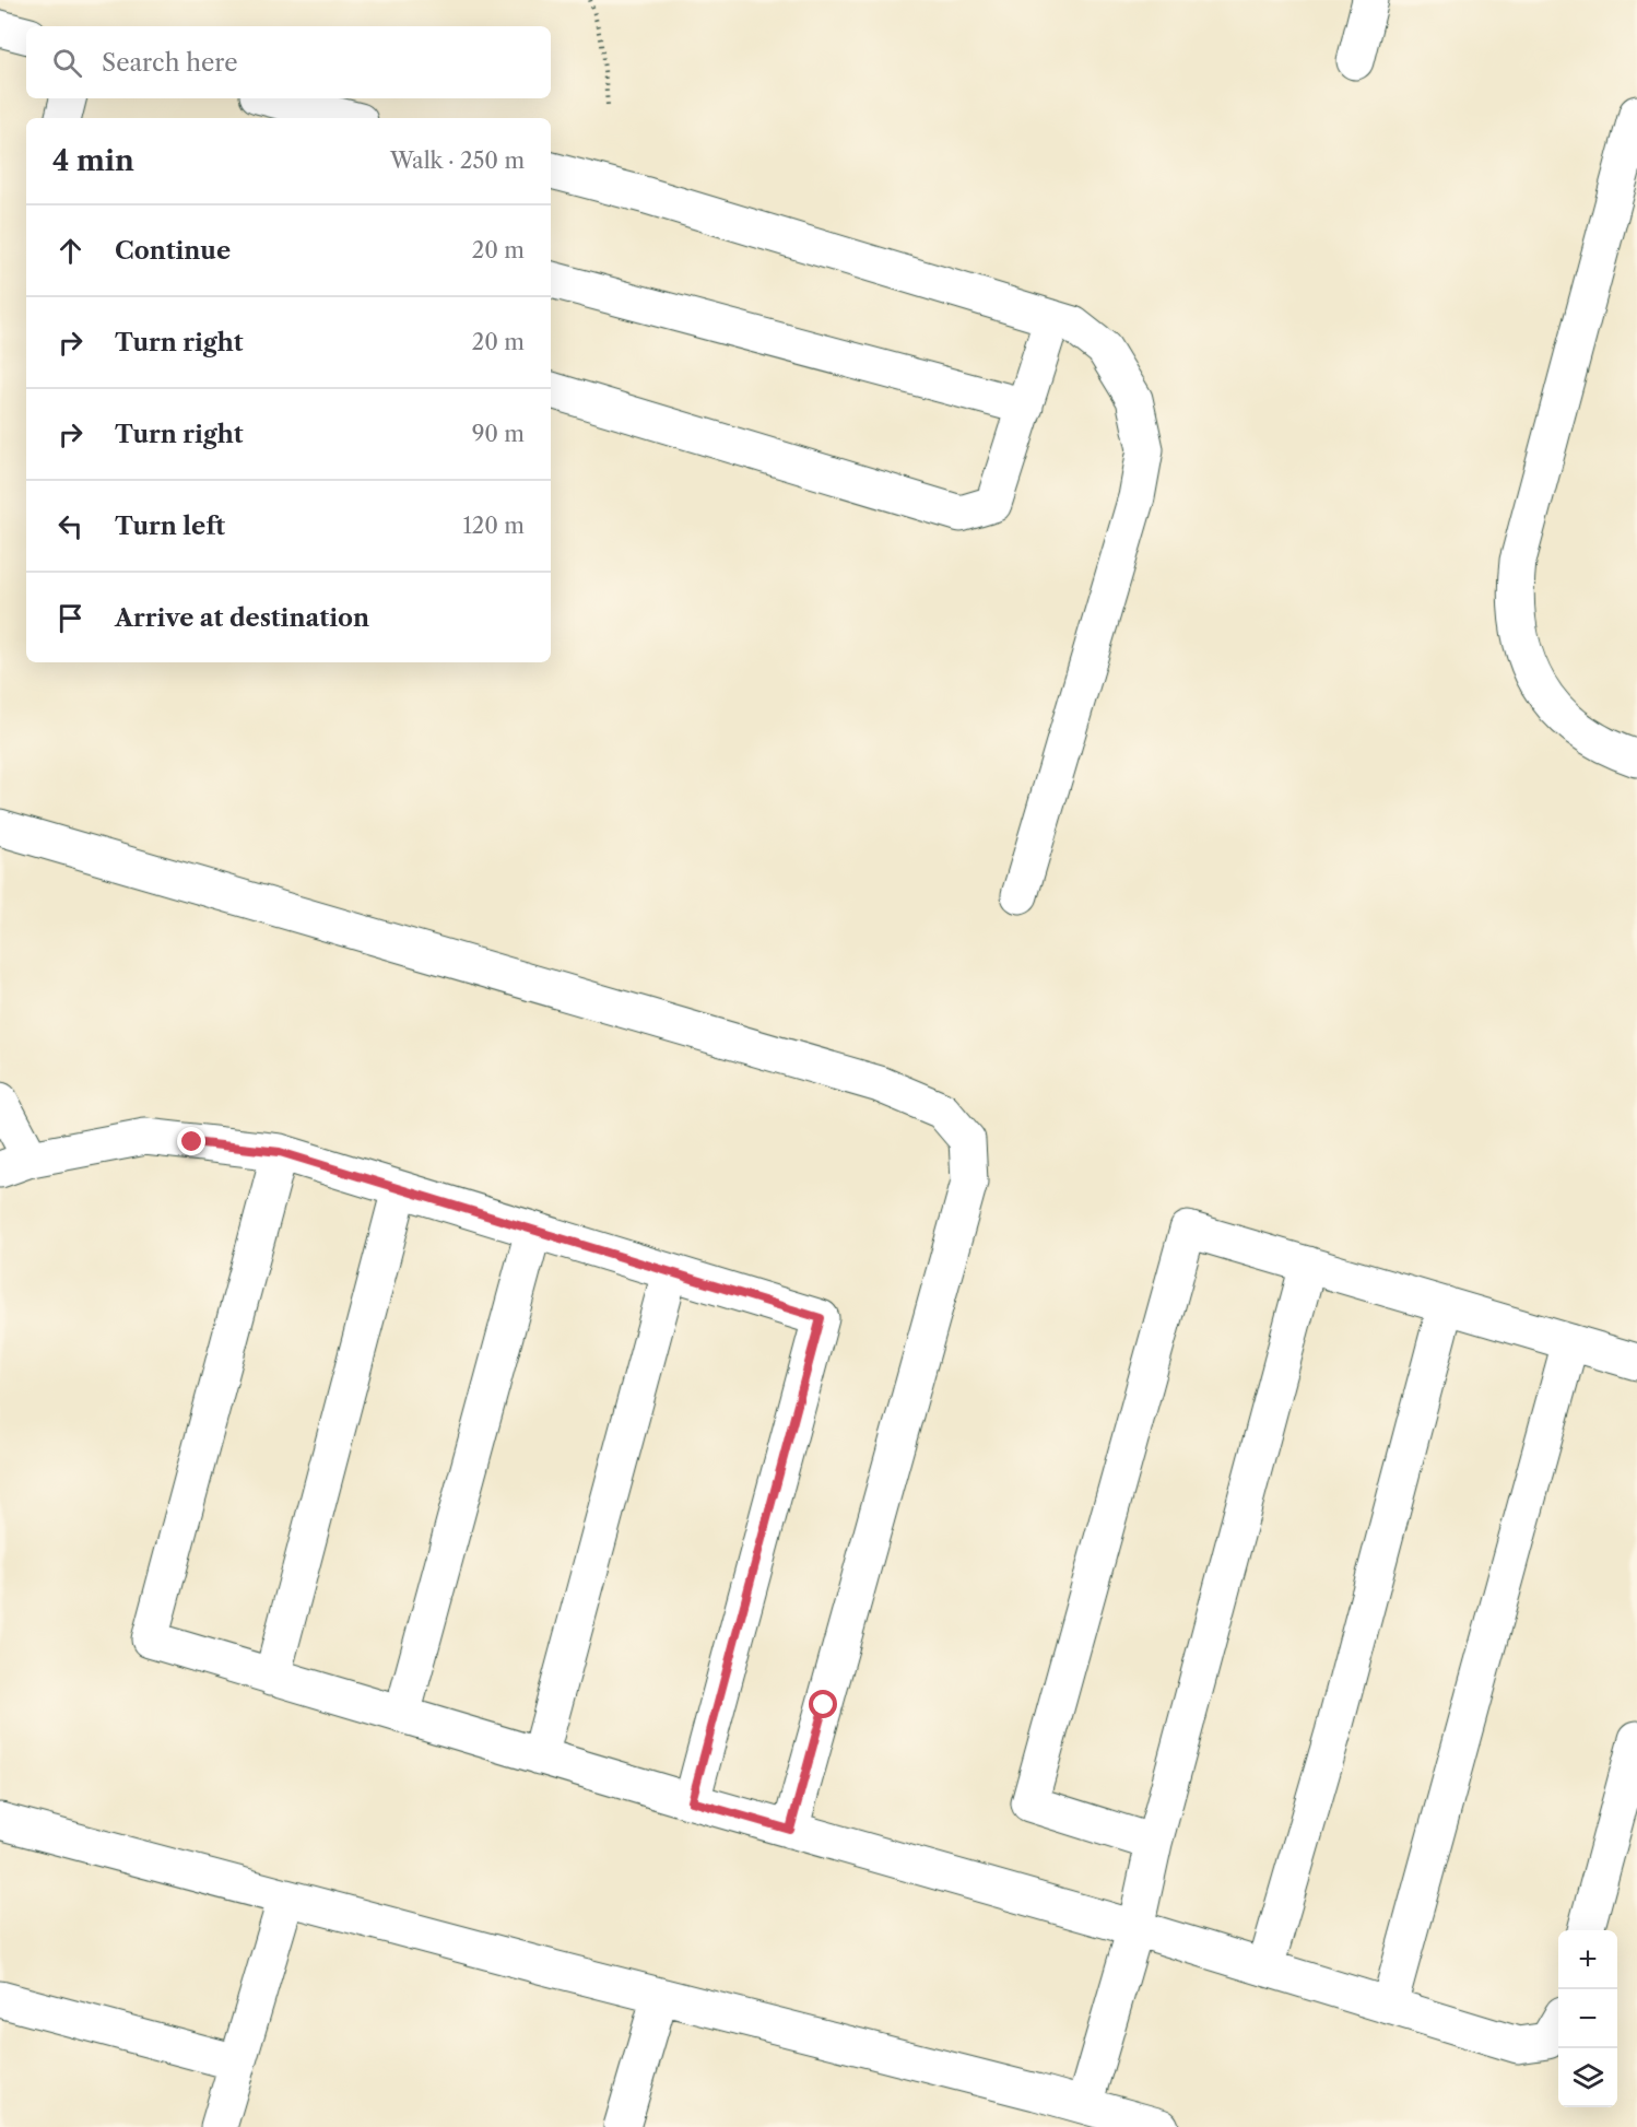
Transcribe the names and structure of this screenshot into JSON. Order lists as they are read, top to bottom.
{
  "page": {
    "search": "Search here",
    "heading": ["4 min", "Walk · 250 m"],
    "list": [
      ["Continue", "20 m"],
      ["Turn right", "20 m"],
      ["Turn right", "90 m"],
      ["Turn left", "120 m"],
      "Arrive at destination"
    ],
    "map_buttons": ["+", "−"]
  }
}
